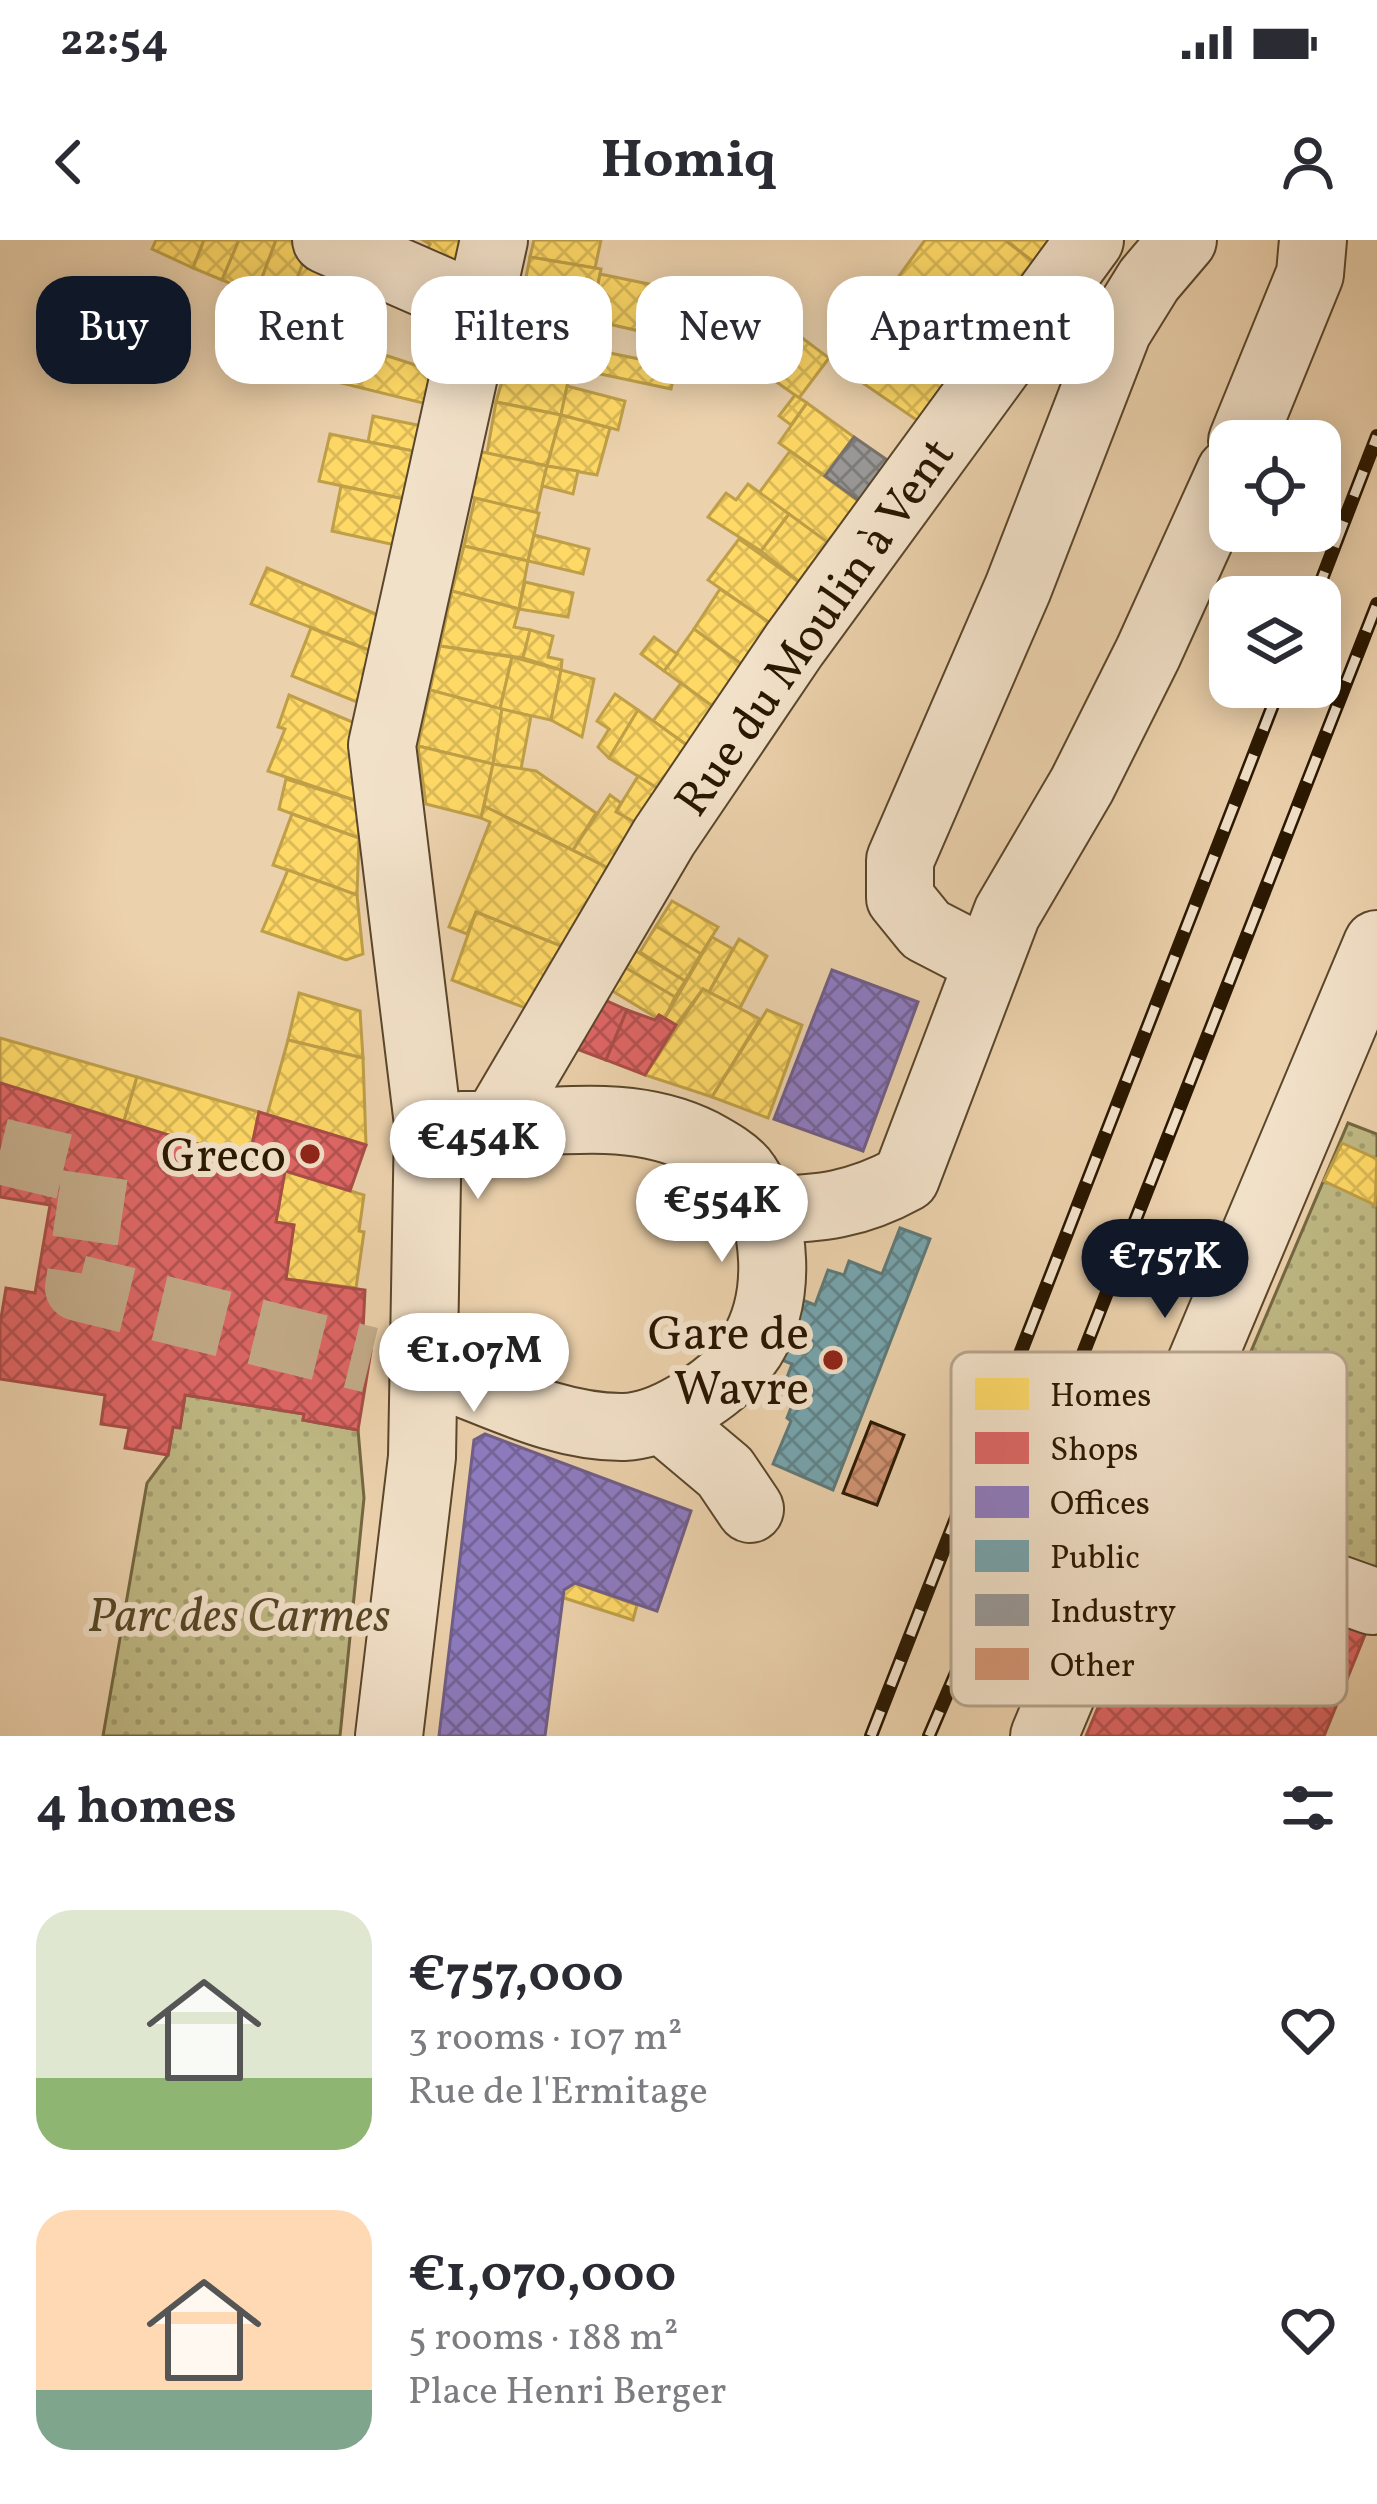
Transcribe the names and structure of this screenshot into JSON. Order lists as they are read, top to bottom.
{
  "streets": {
    "street": ["Rue du Moulin à Vent"]
  },
  "parks": ["Parc des Carmes"],
  "places": ["Greco", "Gare de Wavre"],
  "legend": [
    "Homes",
    "Shops",
    "Offices",
    "Public",
    "Industry",
    "Other"
  ],
  "page": {
    "status": "22:54",
    "header": "Homiq",
    "chip": [
      "Buy",
      "Rent",
      "Filters",
      "New",
      "Apartment"
    ],
    "price": [
      "€454K",
      "€554K",
      "€757K",
      "€1.07M"
    ],
    "heading": "4 homes",
    "list": [
      {
        "name": "€757,000",
        "note": "3 rooms · 107 m² · Rue de l'Ermitage"
      },
      {
        "name": "€1,070,000",
        "note": "5 rooms · 188 m² · Place Henri Berger"
      }
    ]
  }
}
